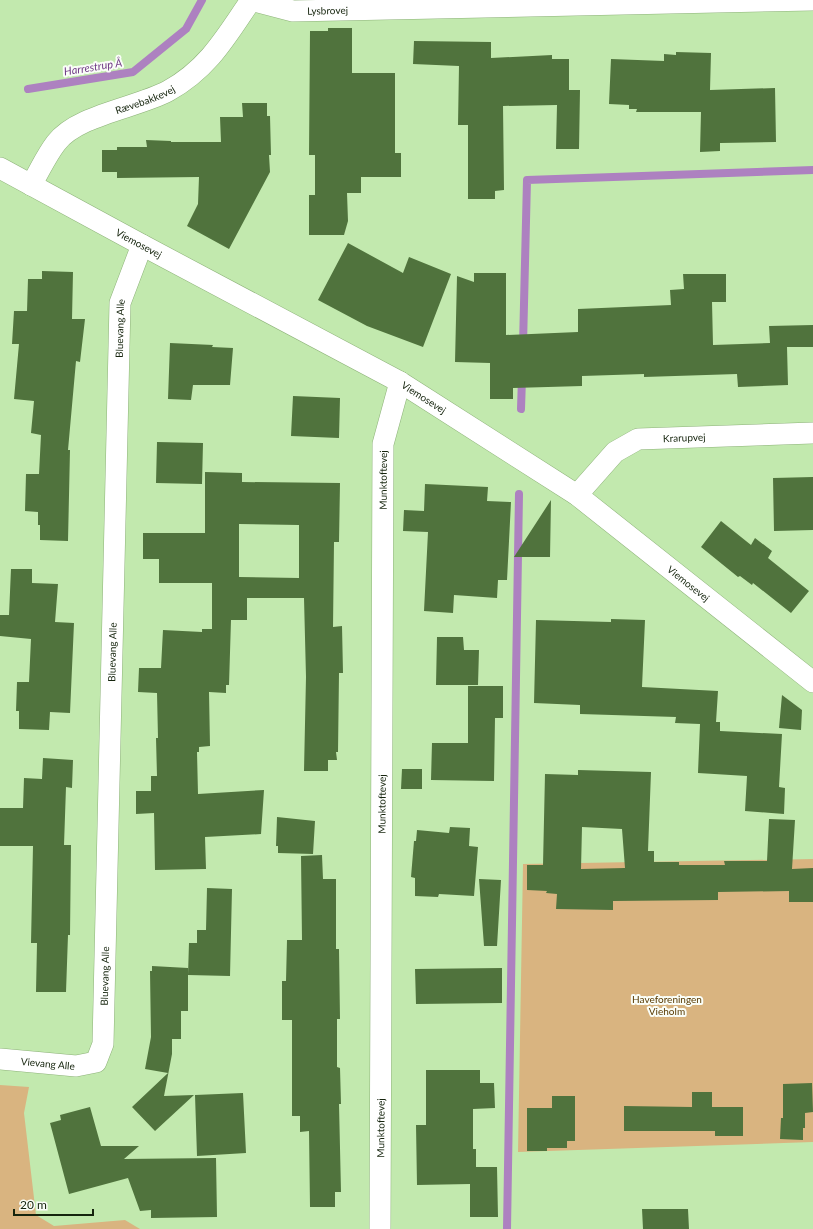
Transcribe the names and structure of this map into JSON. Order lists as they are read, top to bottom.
{
  "streets": {
    "street": [
      "Lysbrovej",
      "Rævebakkevej",
      "Viemosevej",
      "Bluevang Alle",
      "Krarupvej",
      "Munktoftevej",
      "Vievang Alle"
    ]
  },
  "crossings": [
    ["Lysbrovej", "Rævebakkevej"],
    ["Rævebakkevej", "Viemosevej"],
    ["Viemosevej", "Bluevang Alle"],
    ["Viemosevej", "Krarupvej"],
    ["Viemosevej", "Munktoftevej"],
    ["Bluevang Alle", "Vievang Alle"]
  ],
  "water": ["Harrestrup Å"],
  "parks": ["Haveforeningen Vieholm"],
  "scale_bar": "20 m"
}
